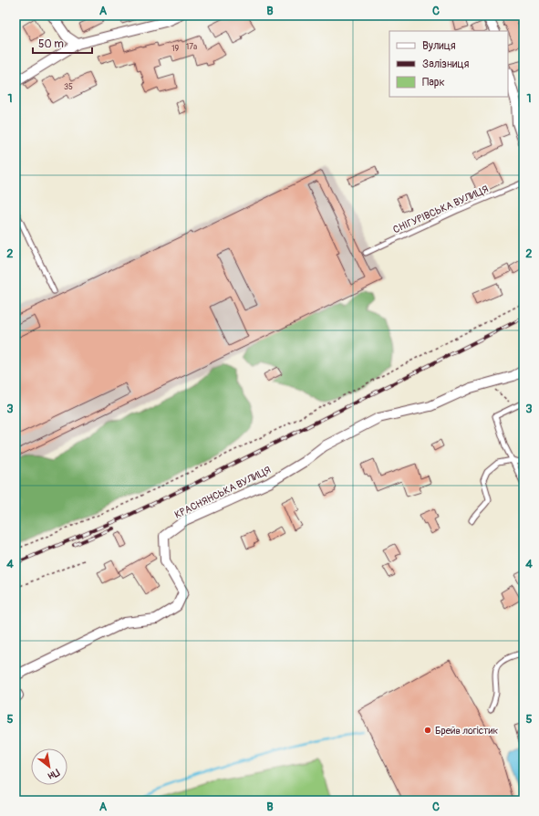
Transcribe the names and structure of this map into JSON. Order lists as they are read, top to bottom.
{
  "streets": {
    "street": ["КРАСНЯНСЬКА ВУЛИЦЯ"],
    "lane": ["СНІГУРІВСЬКА ВУЛИЦЯ"]
  },
  "places": ["Брейв логістик"],
  "house_numbers": ["17а", "19", "35"],
  "legend": ["Вулиця", "Залізниця", "Парк"],
  "scale_bar": "50 m",
  "north": "bottom right",
  "grid": {
    "columns": ["A", "B", "C"],
    "rows": [
      "1",
      "2",
      "3",
      "4",
      "5"
    ]
  }
}
